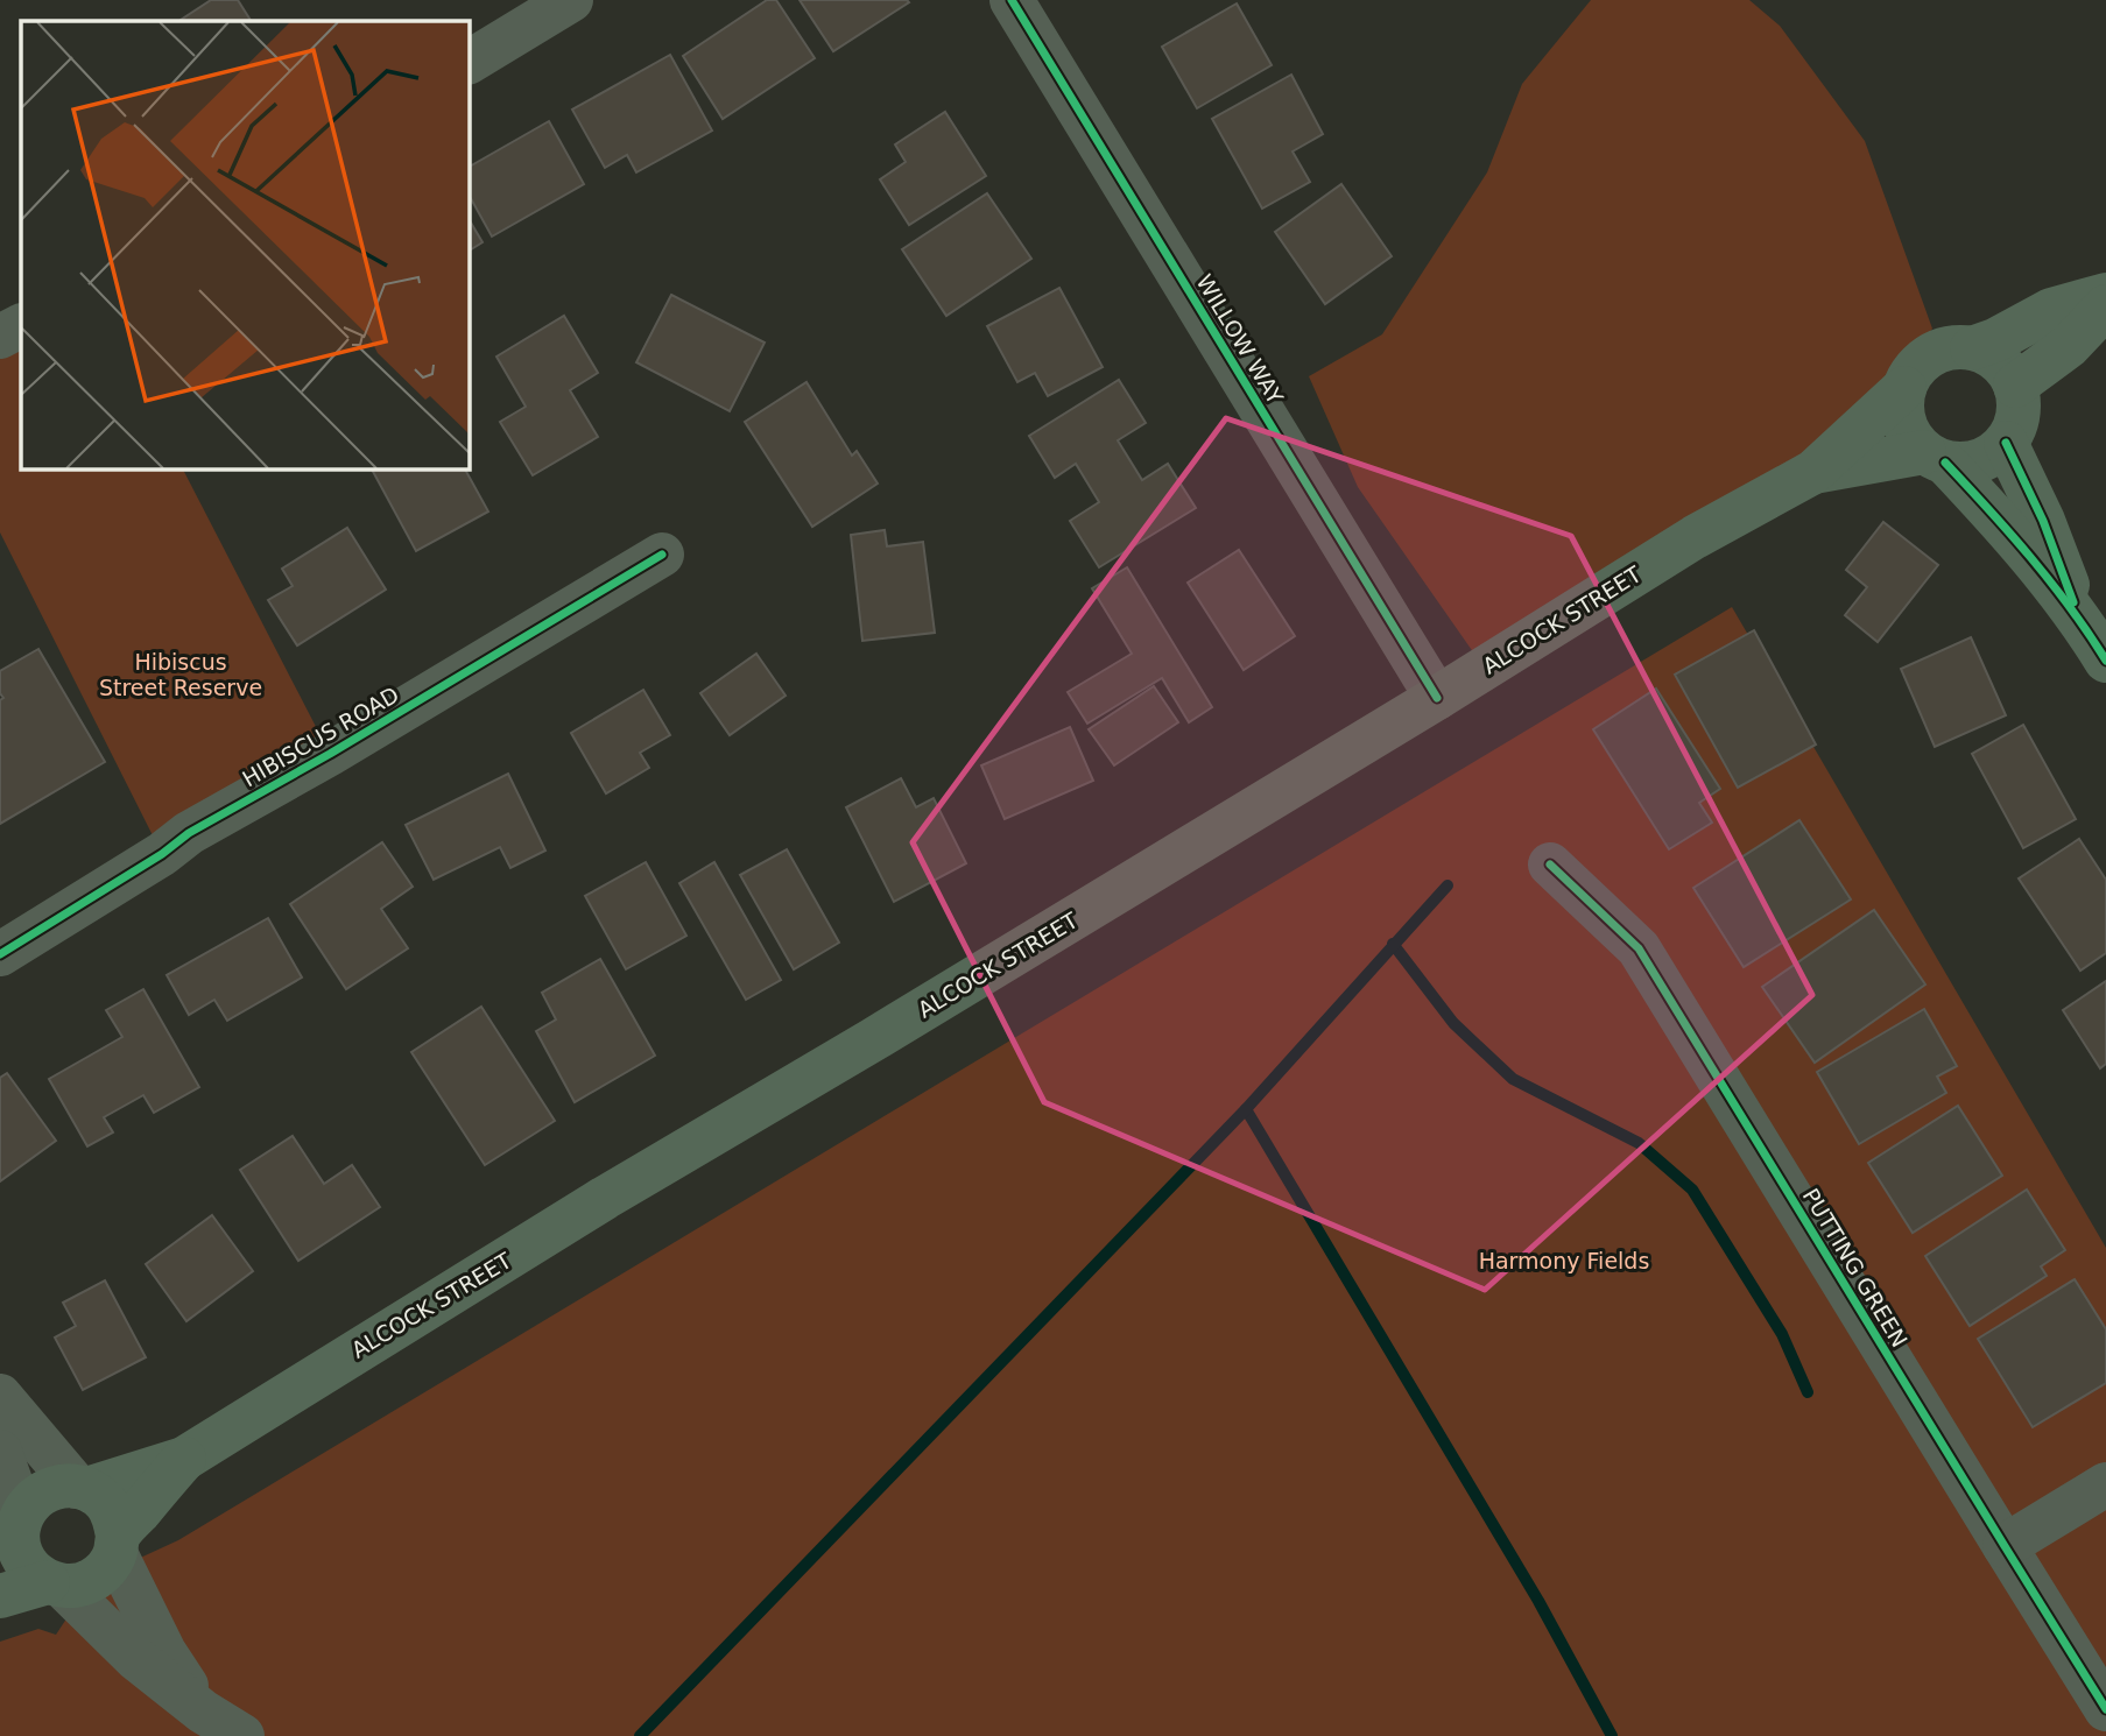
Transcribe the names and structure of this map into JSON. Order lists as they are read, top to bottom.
{
  "streets": {
    "main road": ["ALCOCK STREET"],
    "street": ["WILLOW WAY", "HIBISCUS ROAD", "PUTTING GREEN"]
  },
  "crossings": [
    ["WILLOW WAY", "ALCOCK STREET"]
  ],
  "parks": ["Hibiscus Street Reserve", "Harmony Fields"]
}
